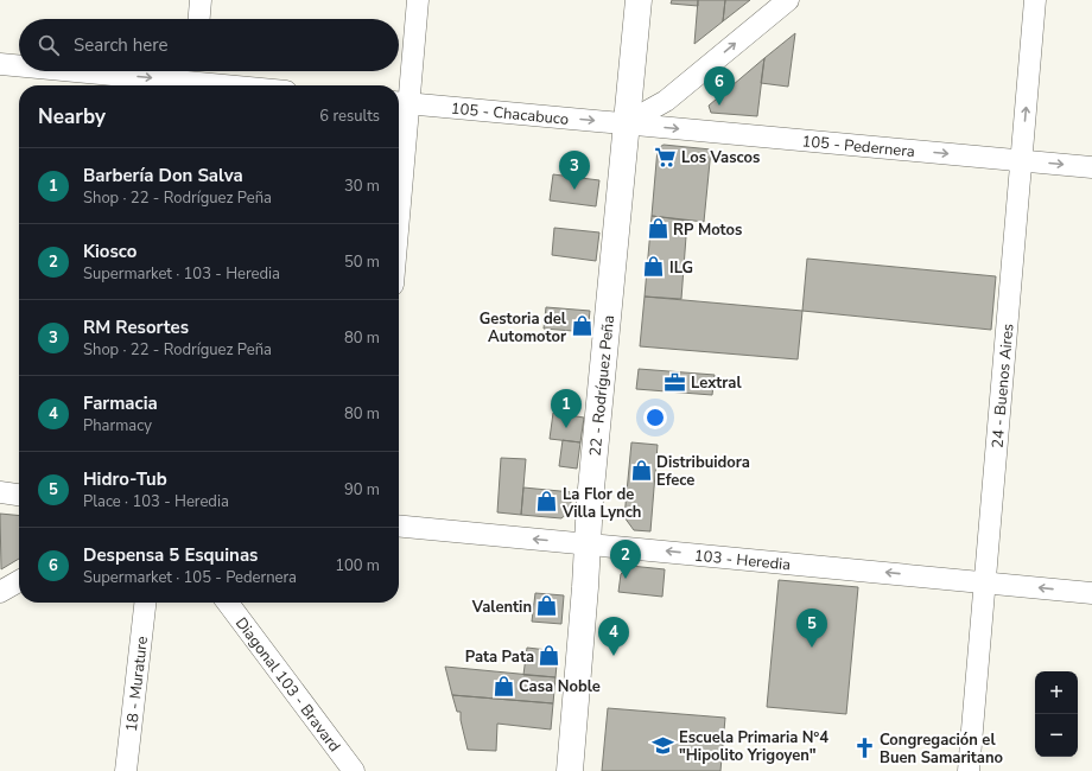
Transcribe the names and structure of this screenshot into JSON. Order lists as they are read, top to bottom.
{
  "streets": {
    "street": [
      "105 - Chacabuco",
      "105 - Pedernera",
      "22 - Rodríguez Peña",
      "24 - Buenos Aires",
      "103 - Heredia",
      "18 - Murature",
      "Diagonal 103 - Bravard"
    ]
  },
  "crossings": [
    ["105 - Chacabuco", "105 - Pedernera"],
    ["105 - Chacabuco", "22 - Rodríguez Peña"],
    ["105 - Pedernera", "22 - Rodríguez Peña"],
    ["105 - Pedernera", "24 - Buenos Aires"],
    ["22 - Rodríguez Peña", "103 - Heredia"],
    ["24 - Buenos Aires", "103 - Heredia"]
  ],
  "one_way": ["105 - Chacabuco", "105 - Pedernera", "103 - Heredia"],
  "places": {
    "supermarket": ["Los Vascos"],
    "shop": [
      "RP Motos",
      "ILG",
      "Gestoria del Automotor",
      "Distribuidora Efece",
      "La Flor de Villa Lynch",
      "Valentin",
      "Pata Pata",
      "Casa Noble"
    ],
    "office": ["Lextral"],
    "school or university": ["Escuela Primaria Nº4 \"Hipolito Yrigoyen\""],
    "church": ["Congregación el Buen Samaritano"]
  },
  "page": {
    "search": "Search here",
    "pins": [
      "6",
      "3",
      "1",
      "2",
      "5",
      "4"
    ],
    "heading": ["Nearby", "6 results"],
    "list": [
      {
        "mark": "1",
        "name": "Barbería Don Salva",
        "note": "Shop · 22 - Rodríguez Peña",
        "value": "30 m"
      },
      {
        "mark": "2",
        "name": "Kiosco",
        "note": "Supermarket · 103 - Heredia",
        "value": "50 m"
      },
      {
        "mark": "3",
        "name": "RM Resortes",
        "note": "Shop · 22 - Rodríguez Peña",
        "value": "80 m"
      },
      {
        "mark": "4",
        "name": "Farmacia",
        "note": "Pharmacy",
        "value": "80 m"
      },
      {
        "mark": "5",
        "name": "Hidro-Tub",
        "note": "Place · 103 - Heredia",
        "value": "90 m"
      },
      {
        "mark": "6",
        "name": "Despensa 5 Esquinas",
        "note": "Supermarket · 105 - Pedernera",
        "value": "100 m"
      }
    ],
    "map_buttons": ["+", "−"]
  }
}
